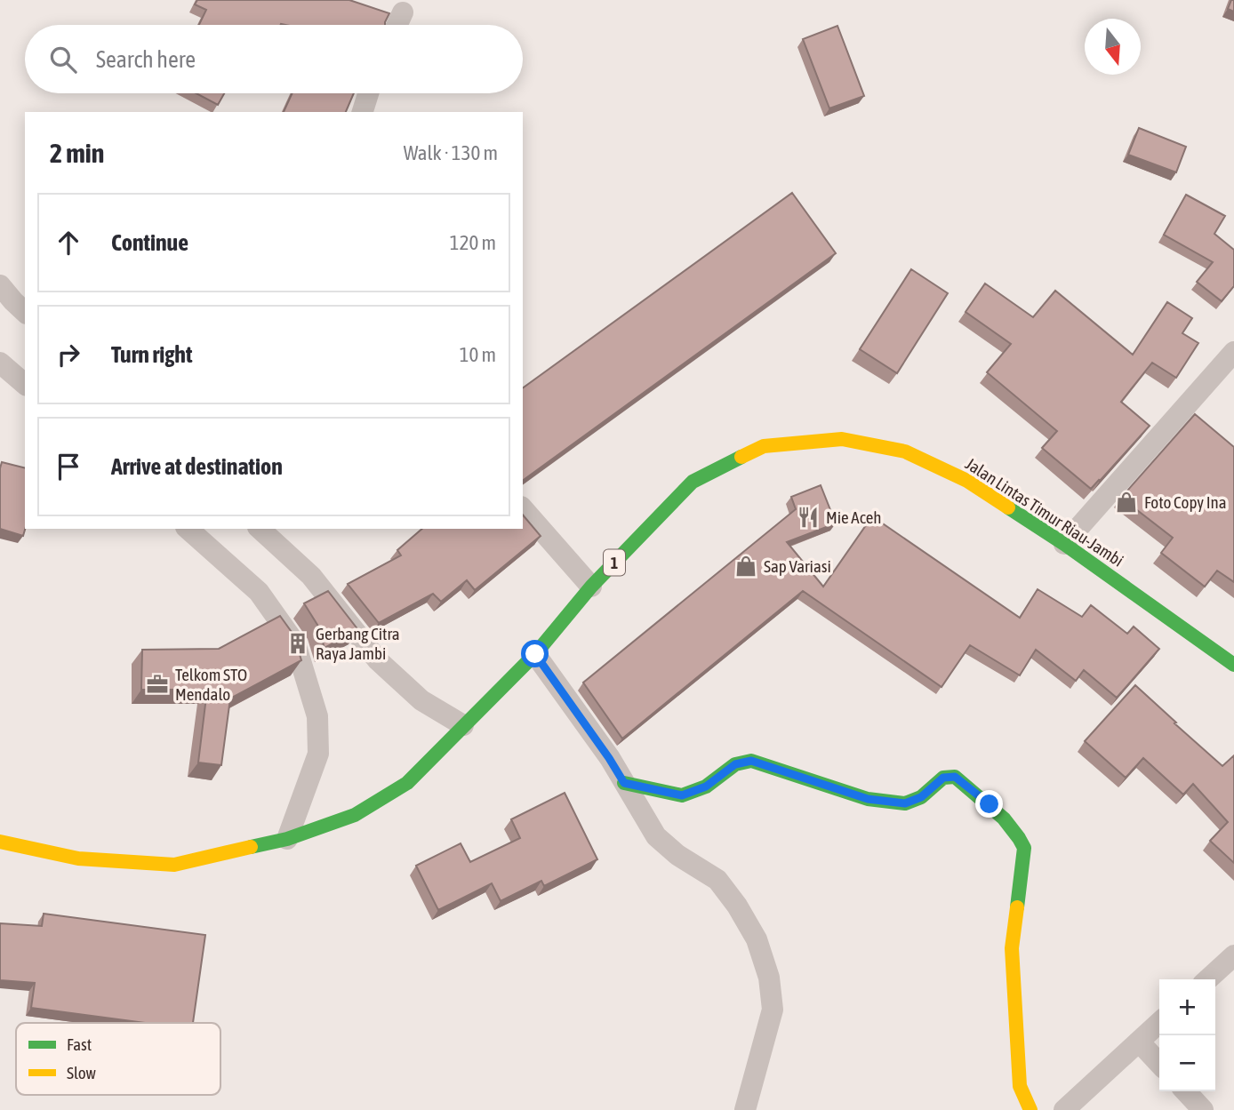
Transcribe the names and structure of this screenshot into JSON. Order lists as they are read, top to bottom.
{
  "streets": {
    "main road": ["Jalan Lintas Timur Riau-Jambi", "1"]
  },
  "places": {
    "shop": ["Foto Copy Ina", "Sap Variasi"],
    "restaurant": ["Mie Aceh"],
    "building": ["Gerbang Citra Raya Jambi"],
    "office": ["Telkom STO Mendalo"]
  },
  "legend": ["Fast", "Slow"],
  "north": "bottom",
  "page": {
    "search": "Search here",
    "heading": ["2 min", "Walk · 130 m"],
    "list": [
      ["Continue", "120 m"],
      ["Turn right", "10 m"],
      "Arrive at destination"
    ],
    "map_buttons": ["+", "−"]
  }
}
